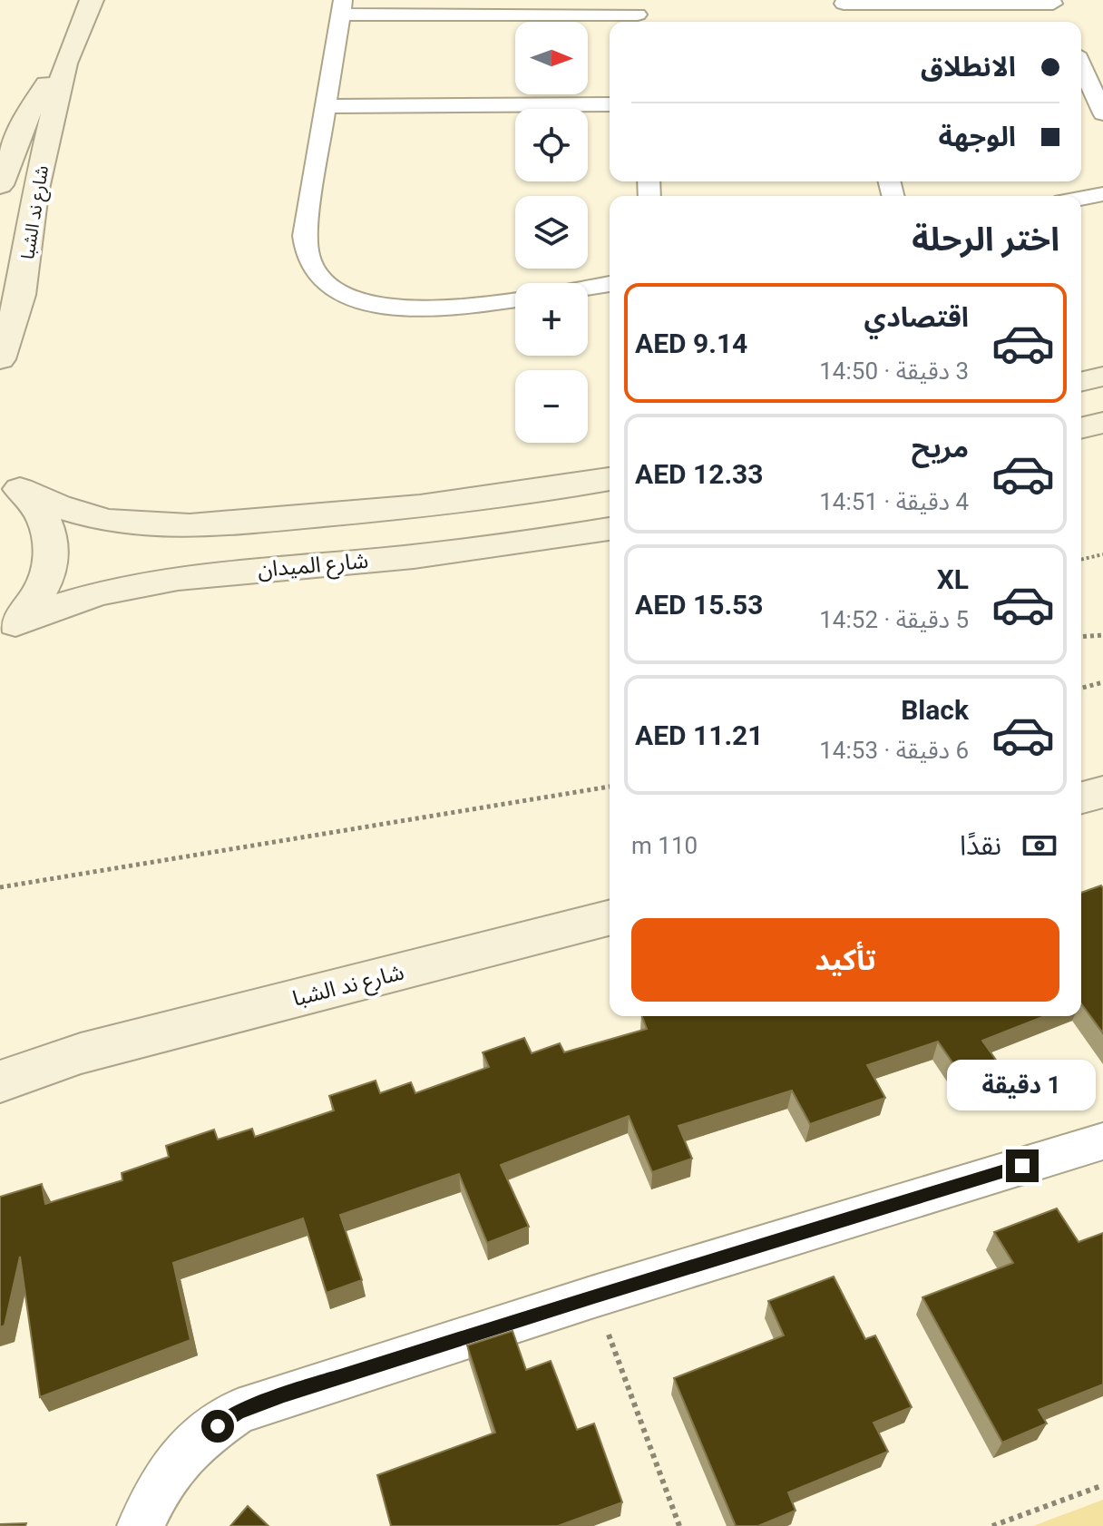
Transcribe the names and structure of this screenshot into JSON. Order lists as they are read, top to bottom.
{
  "streets": {
    "street": ["شارع ند الشبا", "شارع الميدان"]
  },
  "north": "right",
  "page": {
    "map_buttons": ["+", "−"],
    "banner": ["الانطلاق", "الوجهة"],
    "heading": "اختر الرحلة",
    "list": [
      {
        "name": "اقتصادي",
        "note": "3 دقيقة · 14:50",
        "value": "AED 9.14"
      },
      {
        "name": "مريح",
        "note": "4 دقيقة · 14:51",
        "value": "AED 12.33"
      },
      {
        "name": "XL",
        "note": "5 دقيقة · 14:52",
        "value": "AED 15.53"
      },
      {
        "name": "Black",
        "note": "6 دقيقة · 14:53",
        "value": "AED 11.21"
      }
    ],
    "pay": ["نقدًا", "110 m"],
    "buttons": "تأكيد",
    "bubble": "1 دقيقة"
  }
}
